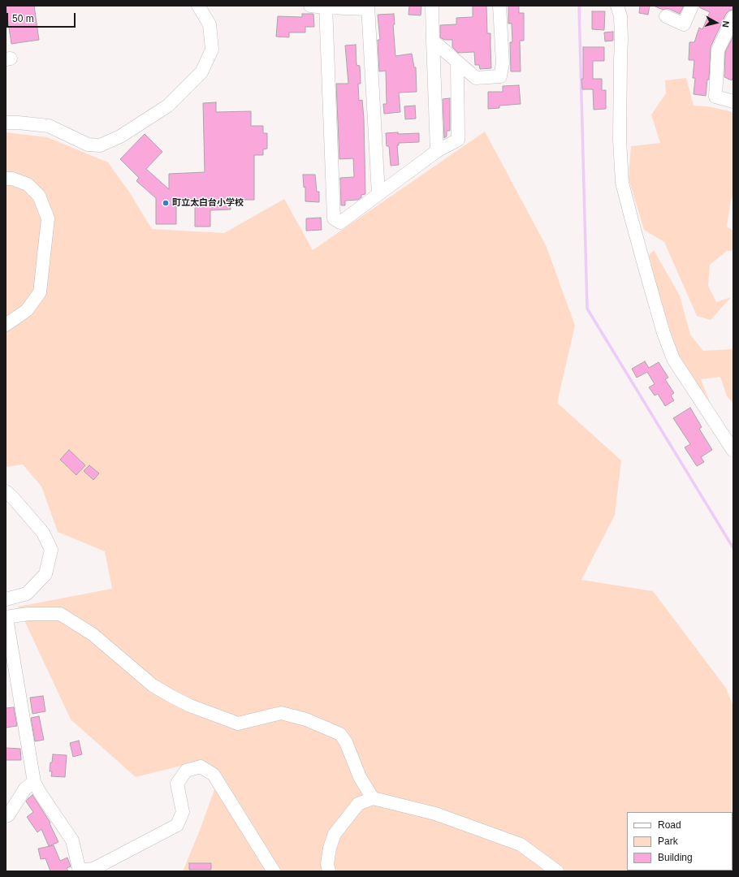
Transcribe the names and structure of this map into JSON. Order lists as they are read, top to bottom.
{
  "places": ["町立太白台小学校"],
  "legend": ["Road", "Park", "Building"],
  "scale_bar": "50 m",
  "north": "right"
}
